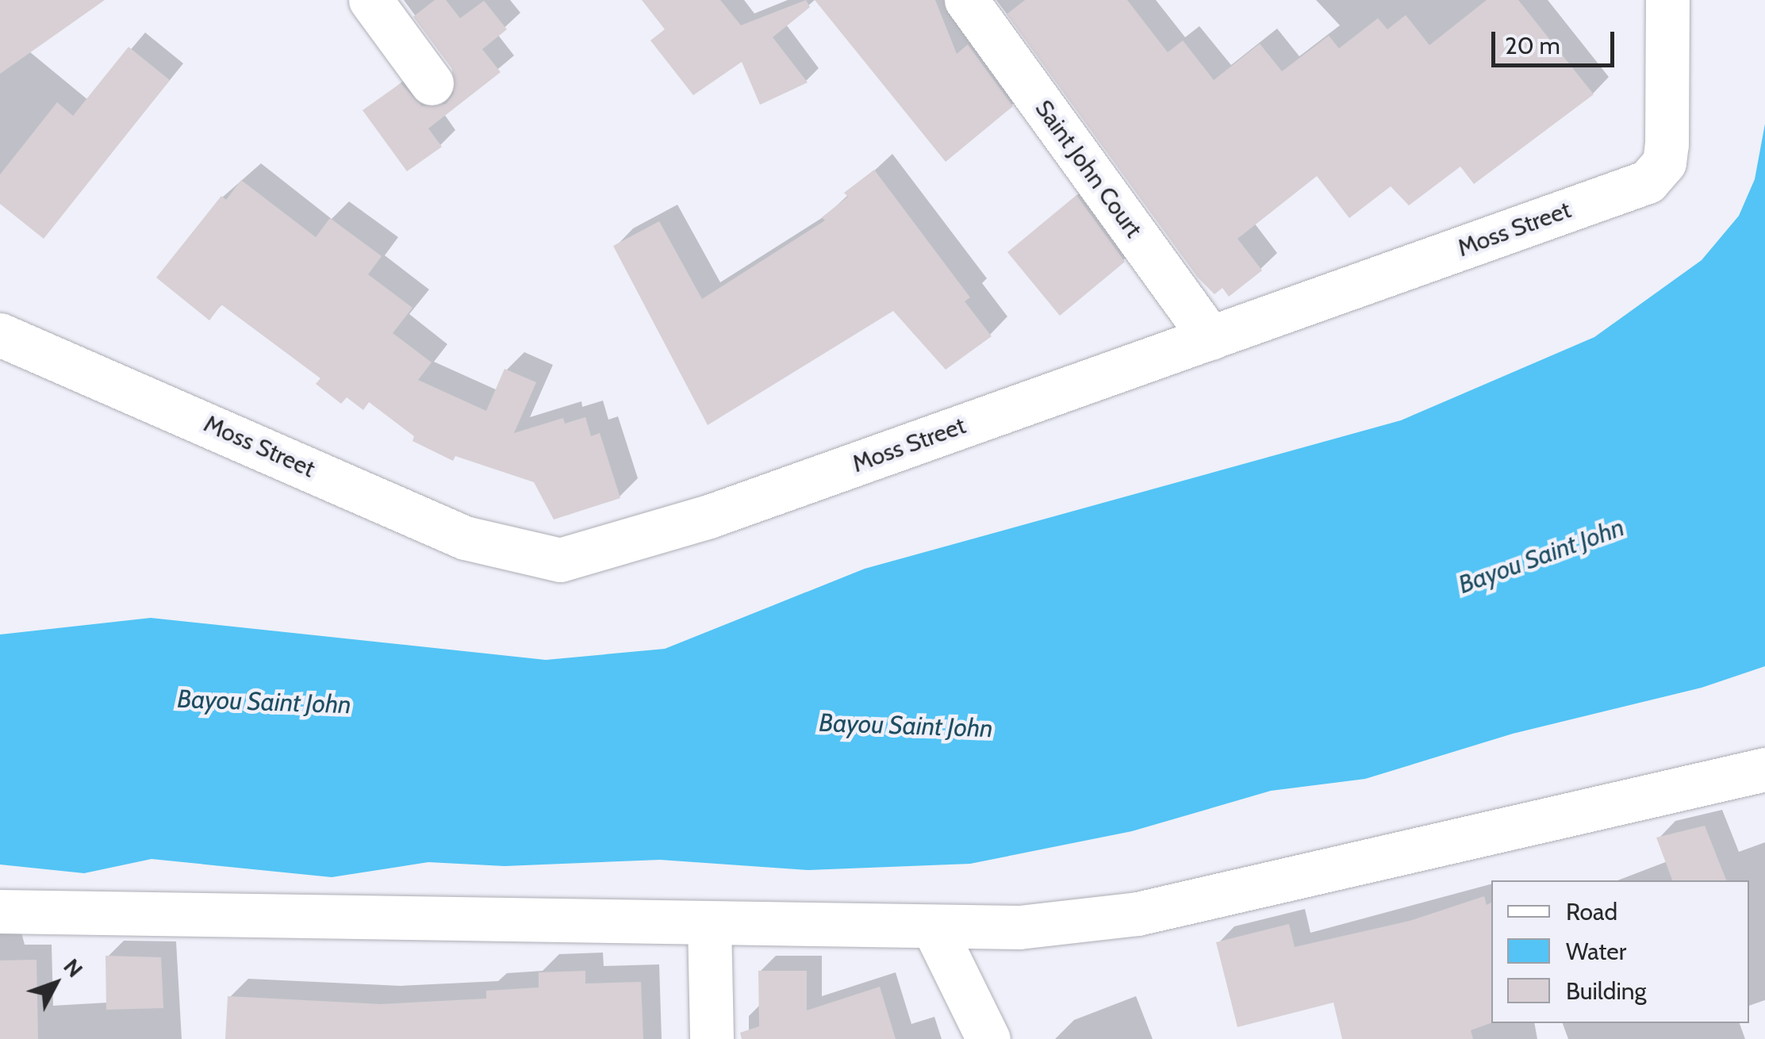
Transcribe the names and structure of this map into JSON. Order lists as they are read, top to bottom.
{
  "streets": {
    "street": ["Saint John Court", "Moss Street"]
  },
  "crossings": [
    ["Saint John Court", "Moss Street"]
  ],
  "water": ["Bayou Saint John"],
  "legend": ["Road", "Water", "Building"],
  "scale_bar": "20 m",
  "north": "top right"
}
